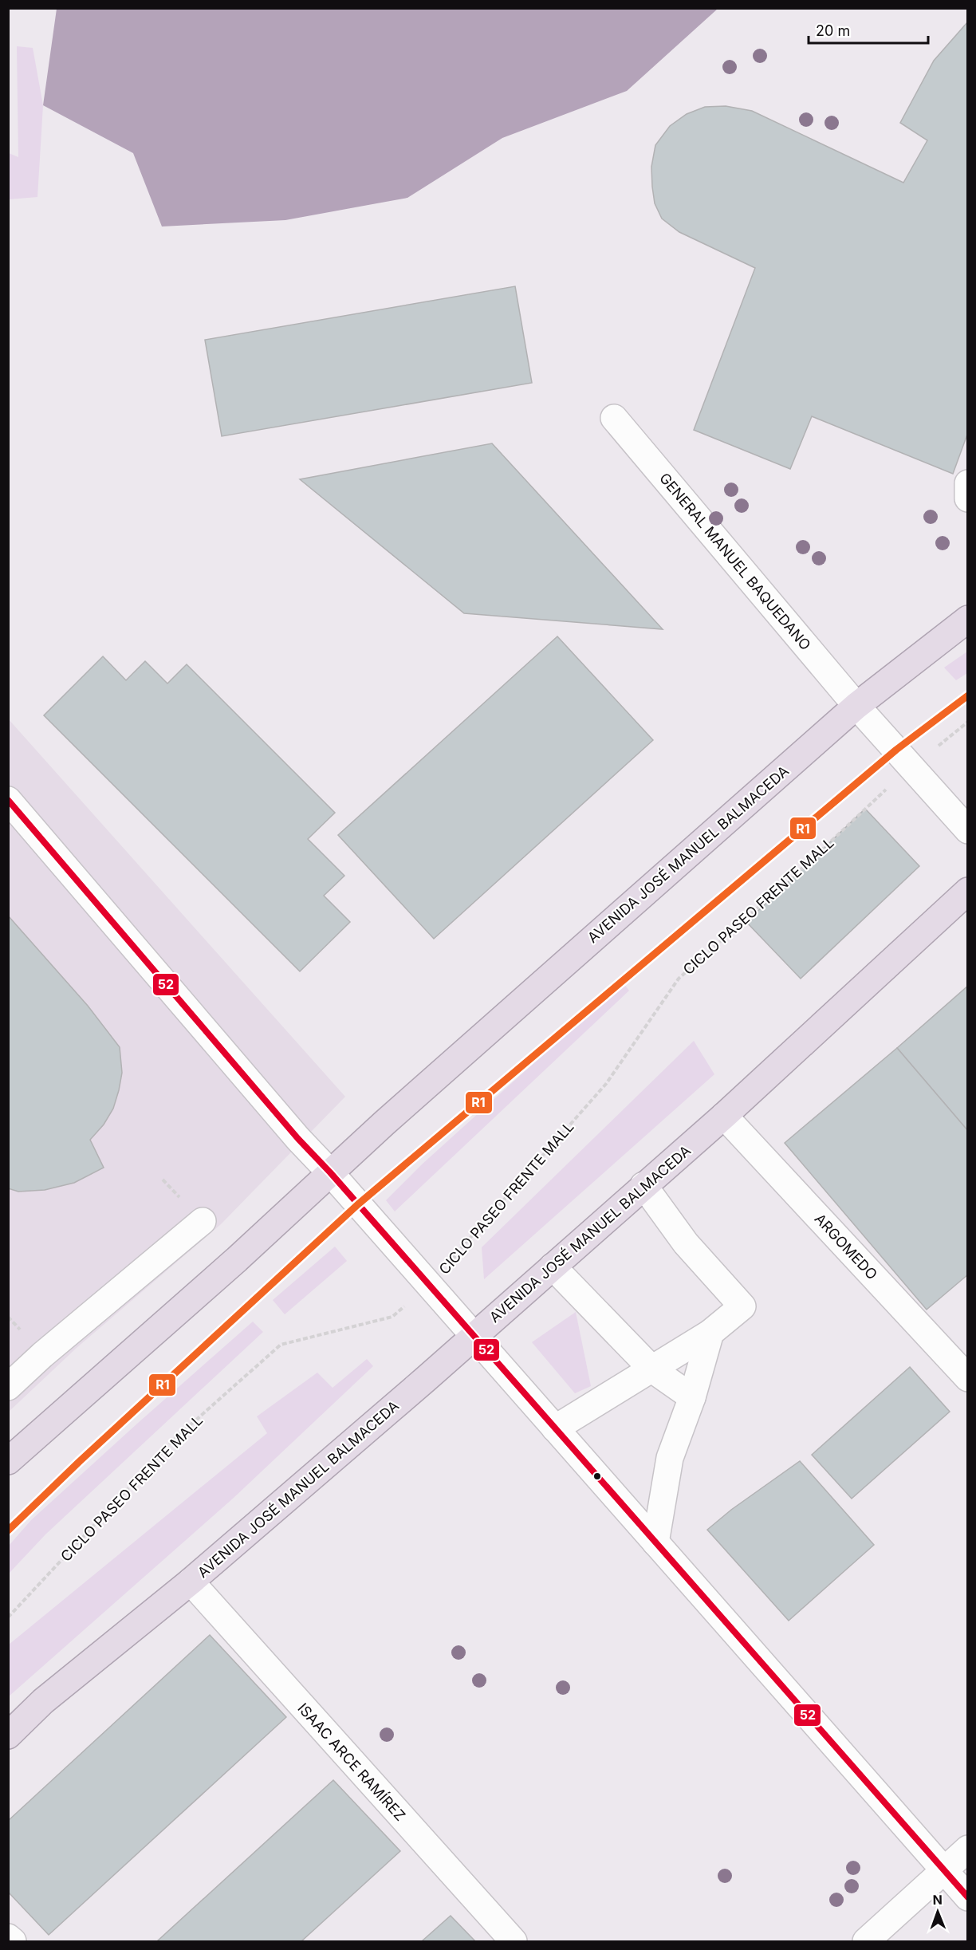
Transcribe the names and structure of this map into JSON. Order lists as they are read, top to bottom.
{
  "streets": {
    "highway": ["AVENIDA JOSÉ MANUEL BALMACEDA"],
    "street": ["GENERAL MANUEL BAQUEDANO", "ARGOMEDO", "ISAAC ARCE RAMÍREZ"],
    "path": ["CICLO PASEO FRENTE MALL"]
  },
  "crossings": [
    ["GENERAL MANUEL BAQUEDANO", "AVENIDA JOSÉ MANUEL BALMACEDA"],
    ["GENERAL MANUEL BAQUEDANO", "CICLO PASEO FRENTE MALL"],
    ["AVENIDA JOSÉ MANUEL BALMACEDA", "ARGOMEDO"],
    ["AVENIDA JOSÉ MANUEL BALMACEDA", "ISAAC ARCE RAMÍREZ"]
  ],
  "lines": ["transit line R1", "transit line 52"],
  "scale_bar": "20 m",
  "north": "top"
}
